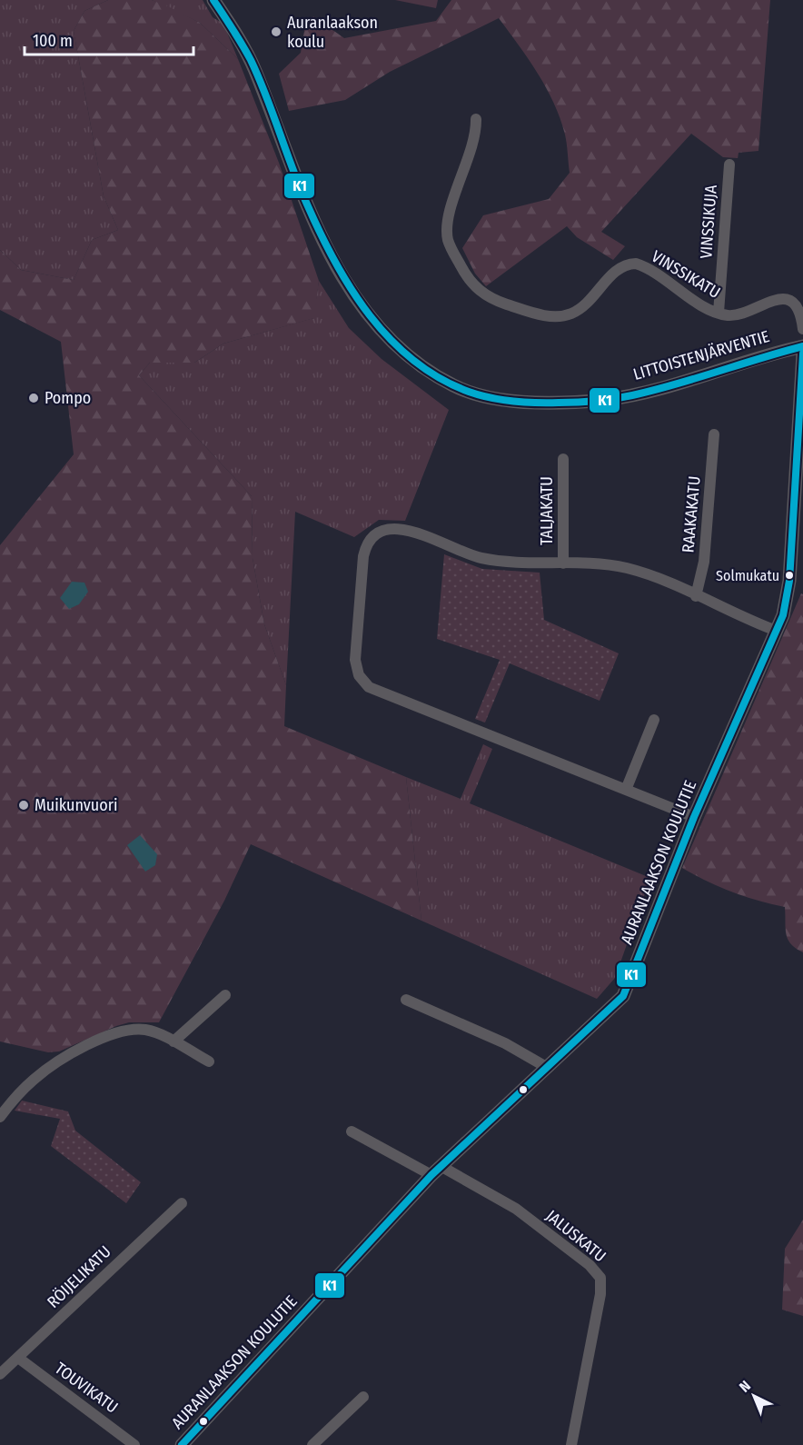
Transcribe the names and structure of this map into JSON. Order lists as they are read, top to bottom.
{
  "streets": {
    "street": [
      "VINSSIKUJA",
      "VINSSIKATU",
      "LITTOISTENJÄRVENTIE",
      "TALJAKATU",
      "RAAKAKATU",
      "AURANLAAKSON KOULUTIE",
      "JALUSKATU",
      "RÖIJELIKATU",
      "TOUVIKATU"
    ]
  },
  "crossings": [
    ["VINSSIKUJA", "VINSSIKATU"],
    ["AURANLAAKSON KOULUTIE", "JALUSKATU"],
    ["RÖIJELIKATU", "TOUVIKATU"]
  ],
  "places": [
    "Auranlaakson koulu",
    "Pompo",
    "Solmukatu",
    "Muikunvuori"
  ],
  "lines": ["transit line K1"],
  "scale_bar": "100 m",
  "north": "top left"
}
